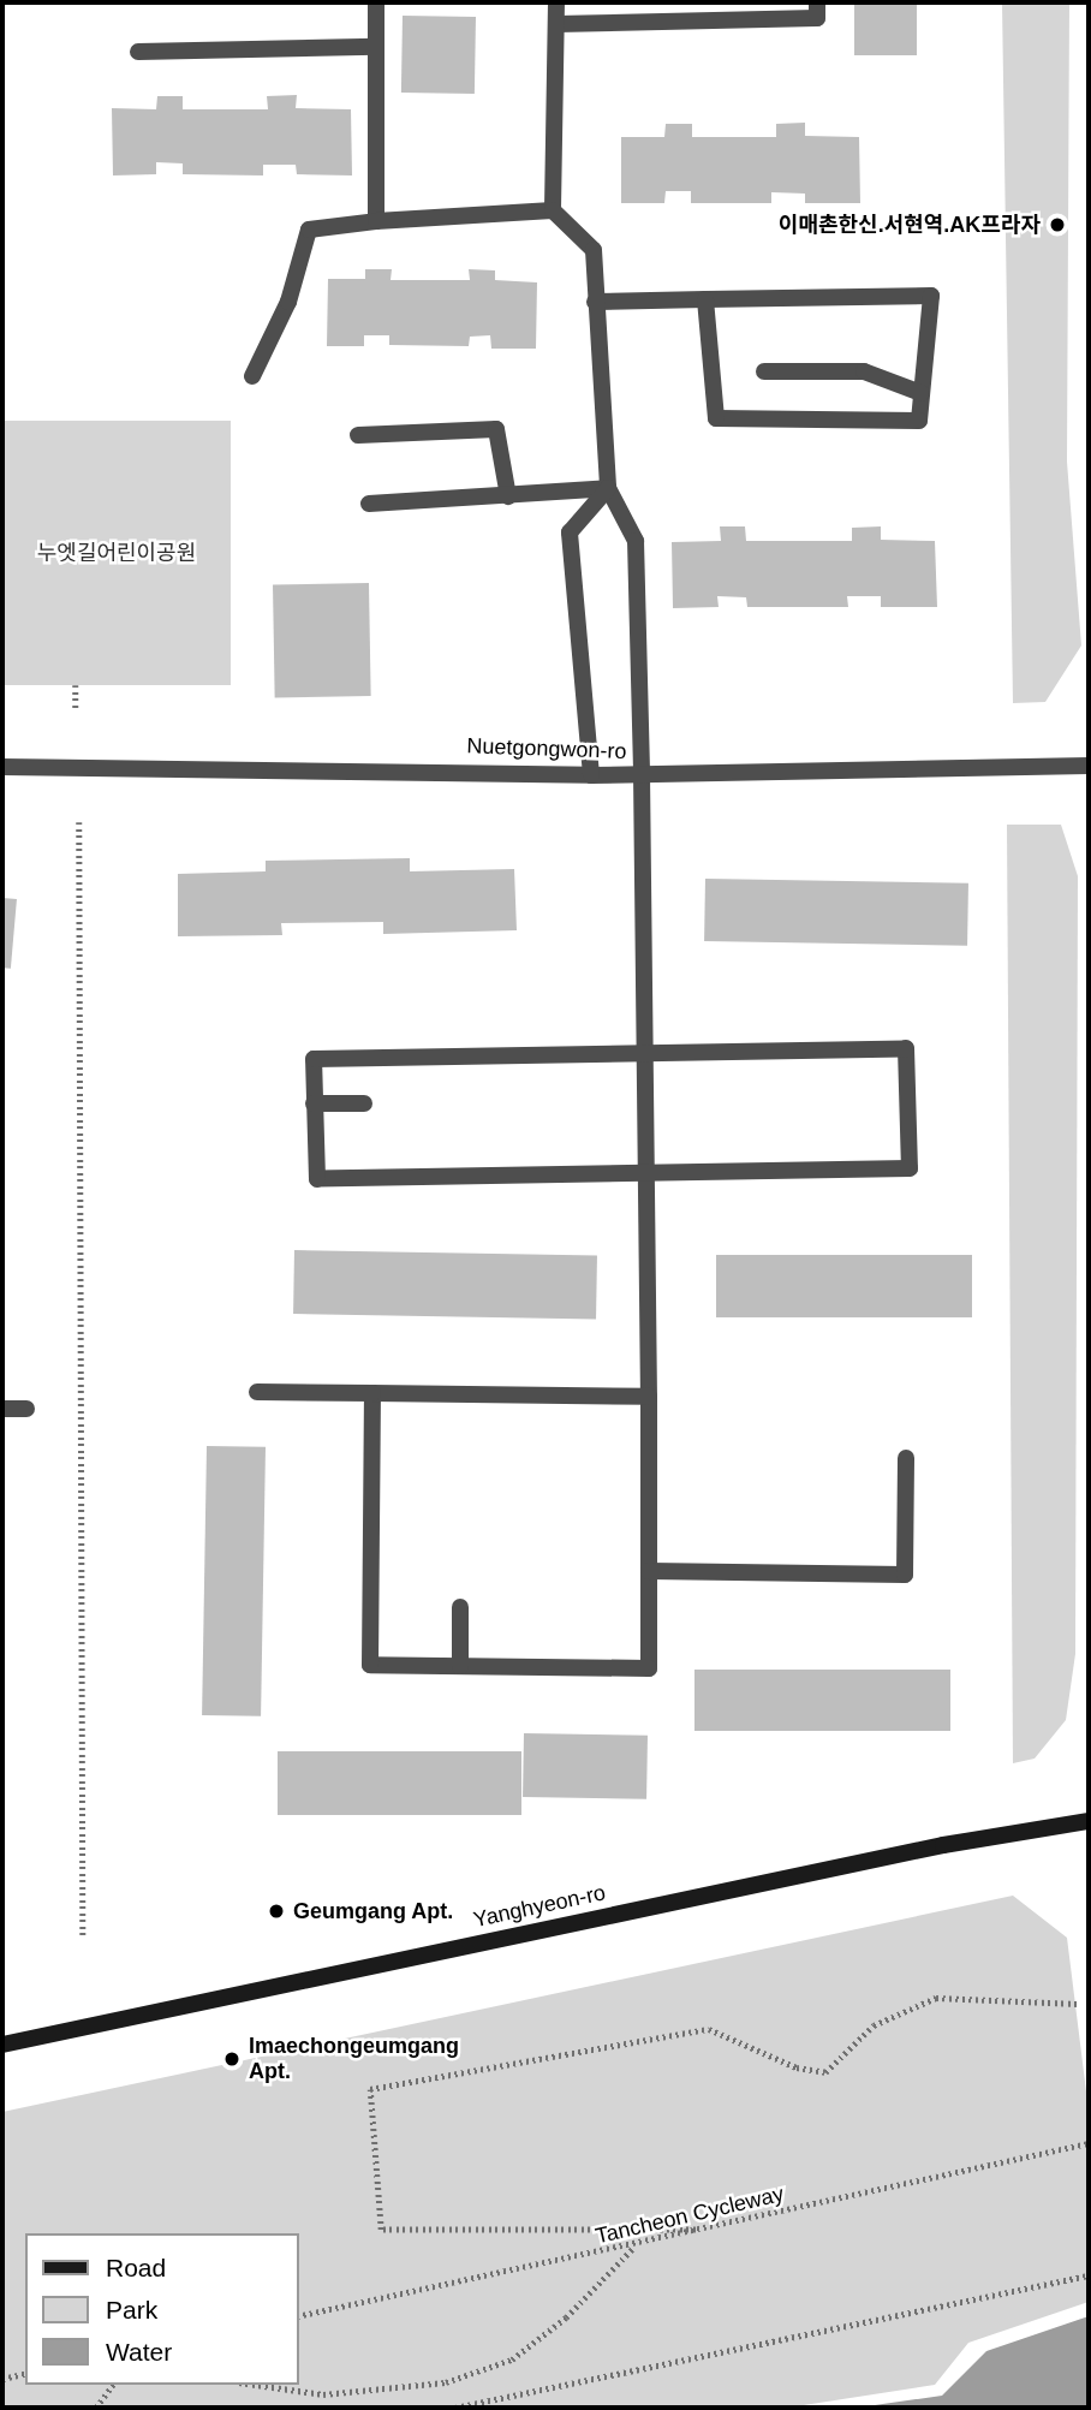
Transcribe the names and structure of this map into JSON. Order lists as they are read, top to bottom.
{
  "streets": {
    "main road": ["Yanghyeon-ro"],
    "street": ["Nuetgongwon-ro"],
    "path": ["Tancheon Cycleway"]
  },
  "parks": ["누엣길어린이공원"],
  "places": ["이매촌한신.서현역.AK프라자", "Geumgang Apt.", "Imaechongeumgang Apt."],
  "legend": ["Road", "Park", "Water"]
}
